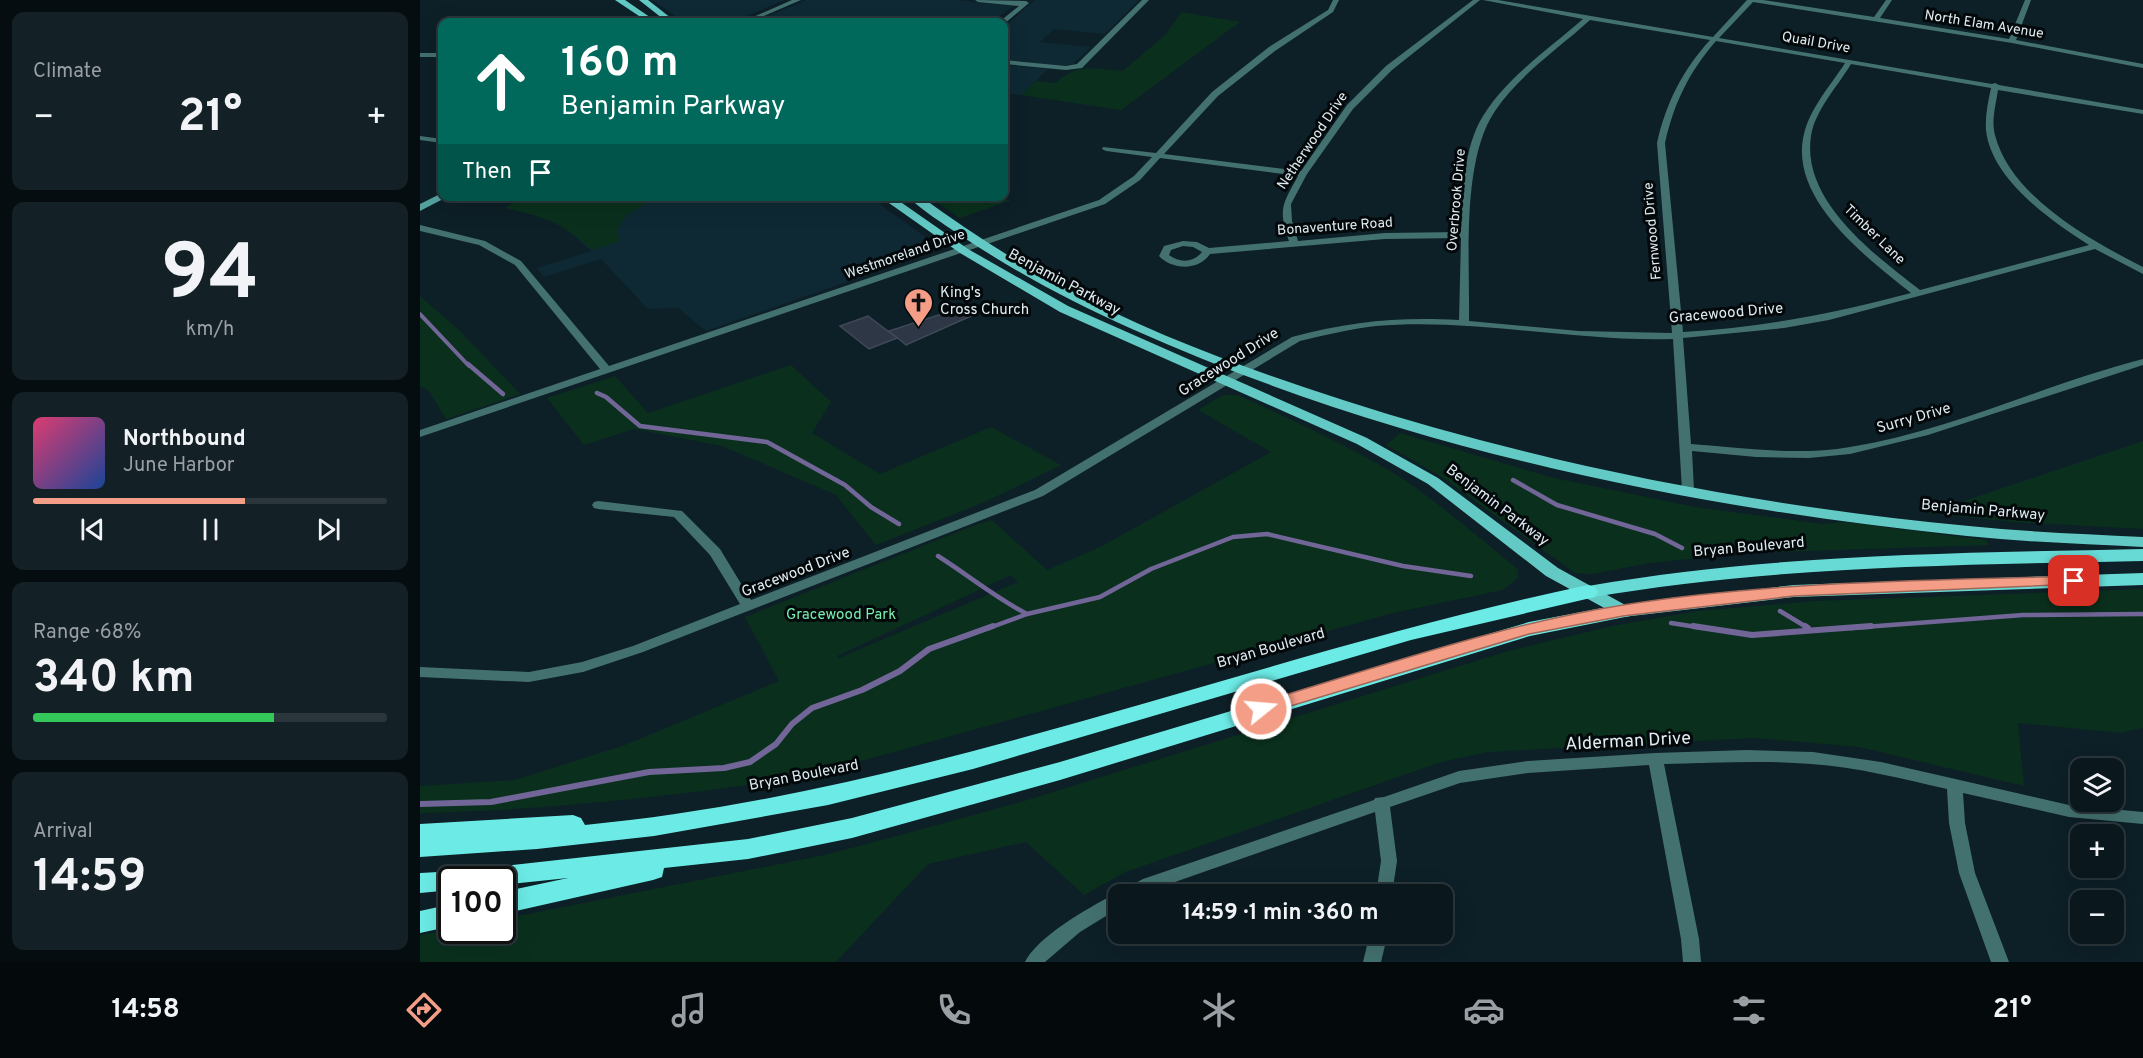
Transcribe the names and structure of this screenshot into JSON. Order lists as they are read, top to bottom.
{
  "streets": {
    "highway": ["Bryan Boulevard"],
    "main road": ["Benjamin Parkway"],
    "street": [
      "North Elam Avenue",
      "Quail Drive",
      "Netherwood Drive",
      "Overbrook Drive",
      "Bonaventure Road",
      "Fernwood Drive",
      "Timber Lane",
      "Westmoreland Drive",
      "Gracewood Drive",
      "Surry Drive",
      "Alderman Drive"
    ]
  },
  "crossings": [
    ["North Elam Avenue", "Fernwood Drive"],
    ["Quail Drive", "Overbrook Drive"],
    ["Quail Drive", "Fernwood Drive"],
    ["Quail Drive", "Timber Lane"],
    ["Netherwood Drive", "Bonaventure Road"],
    ["Overbrook Drive", "Bonaventure Road"],
    ["Overbrook Drive", "Gracewood Drive"],
    ["Fernwood Drive", "Benjamin Parkway"],
    ["Fernwood Drive", "Gracewood Drive"],
    ["Fernwood Drive", "Surry Drive"],
    ["Timber Lane", "Gracewood Drive"],
    ["Westmoreland Drive", "Benjamin Parkway"],
    ["Benjamin Parkway", "Gracewood Drive"],
    ["Benjamin Parkway", "Bryan Boulevard"]
  ],
  "parks": ["Gracewood Park"],
  "places": {
    "church": ["King's Cross Church"]
  },
  "page": {
    "tile": [
      "Climate",
      ["94", "km/h"],
      ["Range · 68%", "340 km"],
      ["Arrival", "14:59"]
    ],
    "turn": ["160 m", "Benjamin Parkway"],
    "heat": ["−", "21°", "+"],
    "then": "Then",
    "song": ["Northbound", "June Harbor"],
    "map_buttons": ["+", "−"],
    "limit": "100",
    "trip": "14:59 · 1 min · 360 m",
    "tabs": ["14:58", "21°"]
  }
}
